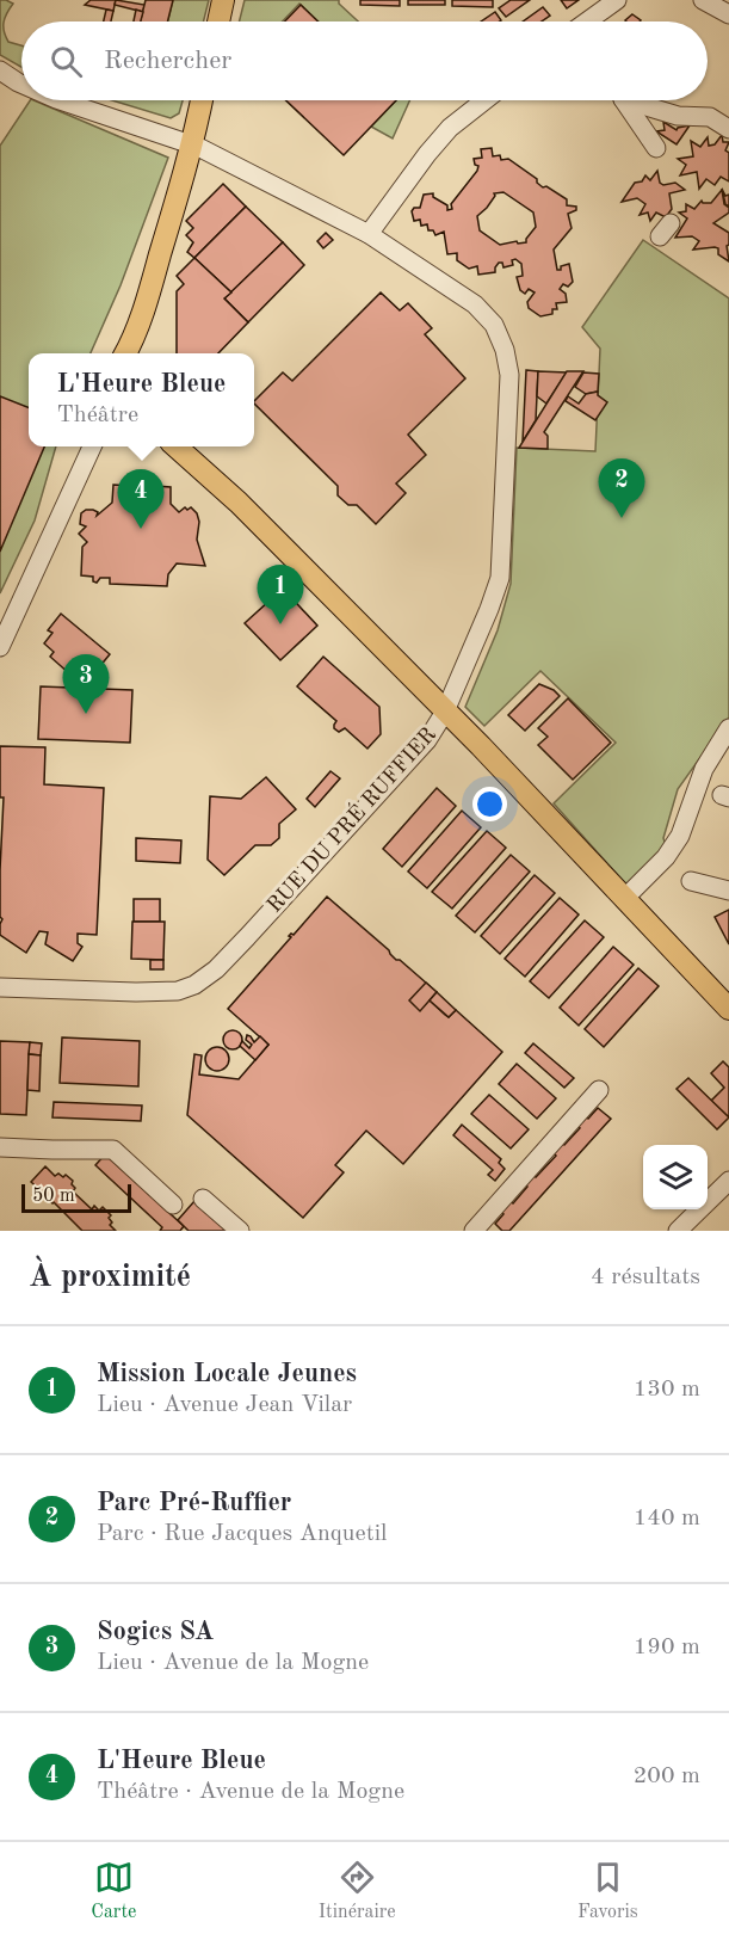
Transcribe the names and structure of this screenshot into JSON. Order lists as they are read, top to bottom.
{
  "streets": {
    "main road": ["RUE DU PRÉ RUFFIER"]
  },
  "scale_bar": "50 m",
  "page": {
    "search": "Rechercher",
    "popup": ["L'Heure Bleue", "Théâtre"],
    "pins": [
      "2",
      "4",
      "1",
      "3"
    ],
    "scale": "50 m",
    "heading": ["À proximité", "4 résultats"],
    "list": [
      {
        "mark": "1",
        "name": "Mission Locale Jeunes",
        "note": "Lieu · Avenue Jean Vilar",
        "value": "130 m"
      },
      {
        "mark": "2",
        "name": "Parc Pré-Ruffier",
        "note": "Parc · Rue Jacques Anquetil",
        "value": "140 m"
      },
      {
        "mark": "3",
        "name": "Sogics SA",
        "note": "Lieu · Avenue de la Mogne",
        "value": "190 m"
      },
      {
        "mark": "4",
        "name": "L'Heure Bleue",
        "note": "Théâtre · Avenue de la Mogne",
        "value": "200 m"
      }
    ],
    "nav": ["Carte", "Itinéraire", "Favoris"]
  }
}
